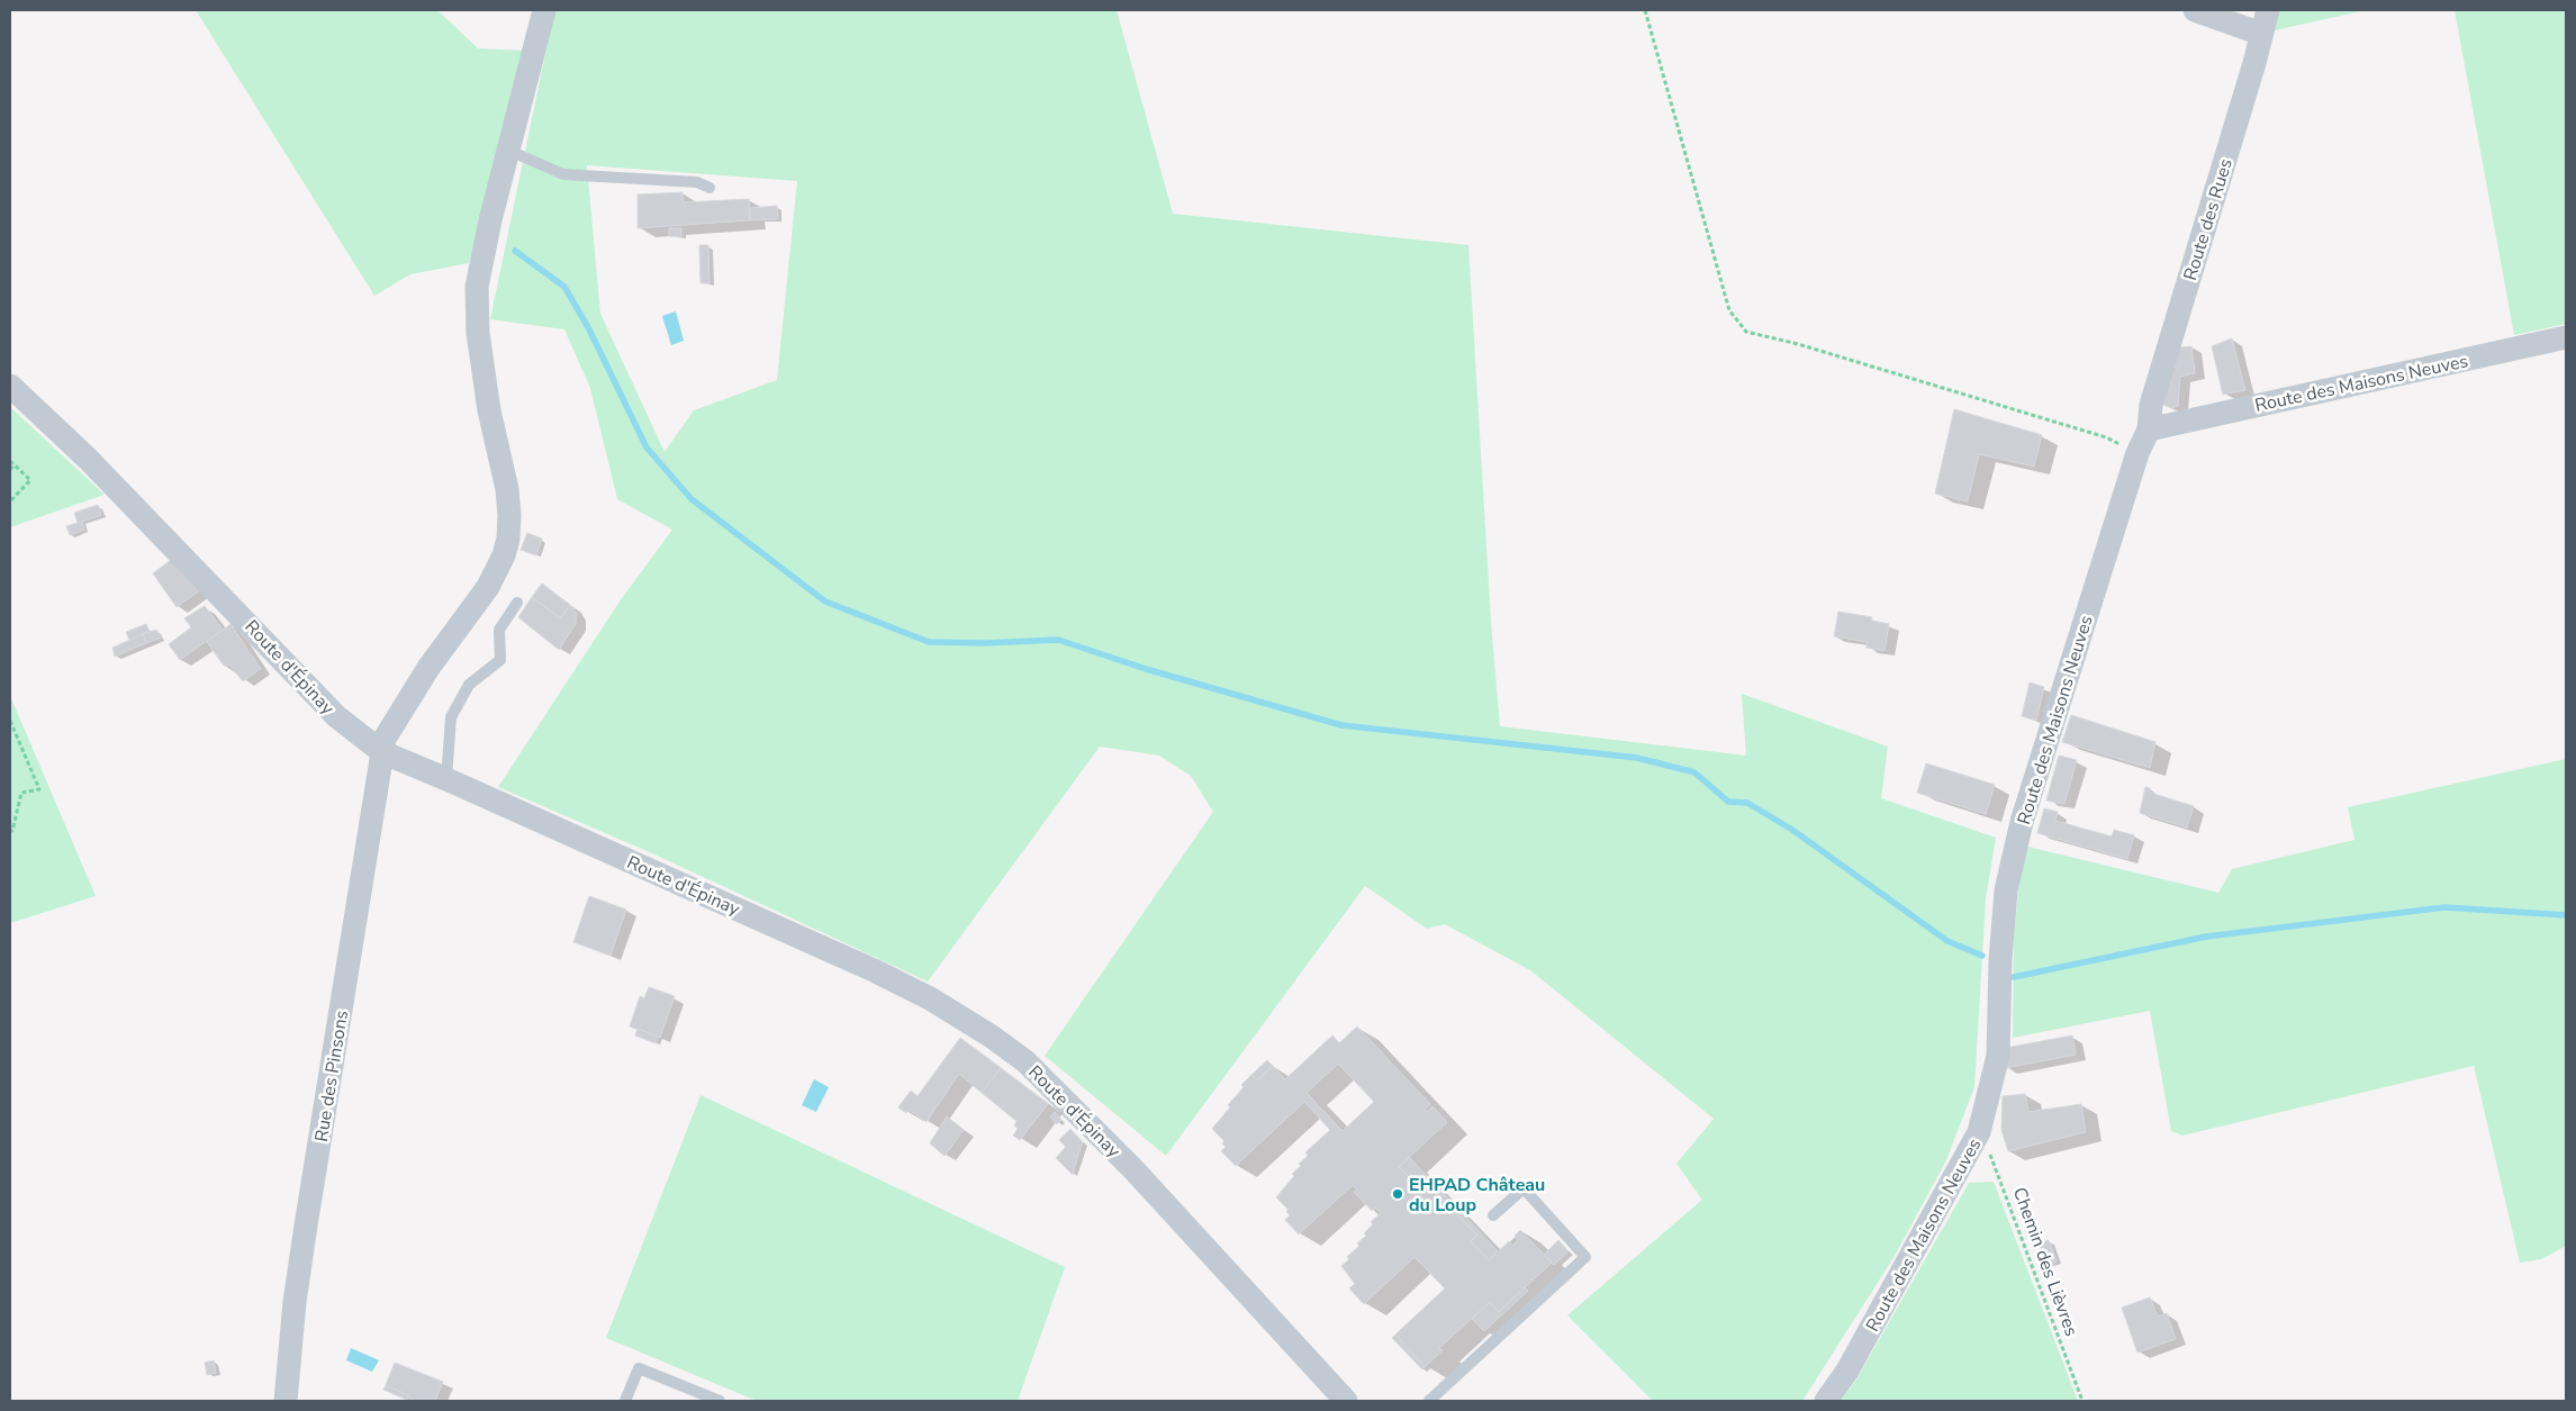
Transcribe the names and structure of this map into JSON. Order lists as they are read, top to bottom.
{
  "streets": {
    "street": [
      "Route des Rues",
      "Route des Maisons Neuves",
      "Route d'Épinay",
      "Rue des Pinsons"
    ],
    "path": ["Chemin des Lièvres"]
  },
  "crossings": [
    ["Route des Rues", "Route des Maisons Neuves"],
    ["Route des Maisons Neuves", "Chemin des Lièvres"],
    ["Route d'Épinay", "Rue des Pinsons"]
  ],
  "places": ["EHPAD Château du Loup"]
}
